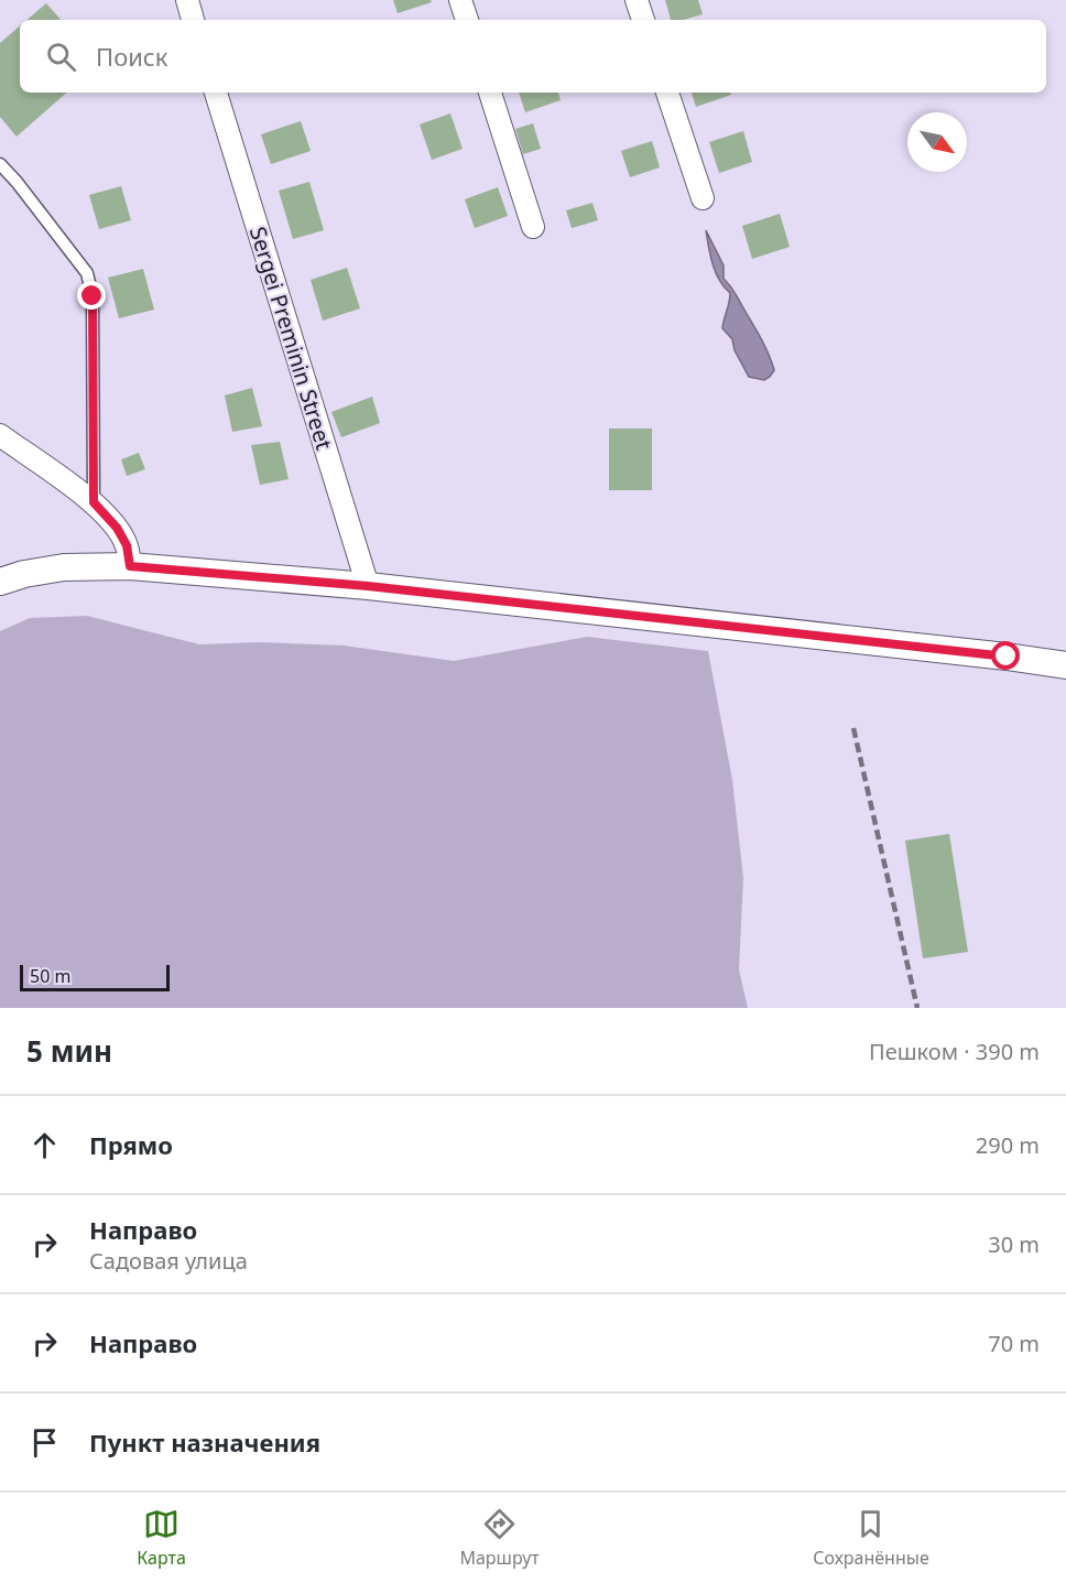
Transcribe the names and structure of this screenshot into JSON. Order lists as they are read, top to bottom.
{
  "streets": {
    "street": ["Sergei Preminin Street"]
  },
  "scale_bar": "50 m",
  "north": "bottom right",
  "page": {
    "search": "Поиск",
    "scale": "50 m",
    "heading": ["5 мин", "Пешком · 390 m"],
    "list": [
      ["Прямо", "290 m"],
      ["Направо", "Садовая улица", "30 m"],
      ["Направо", "70 m"],
      "Пункт назначения"
    ],
    "nav": ["Карта", "Маршрут", "Сохранённые"]
  }
}
